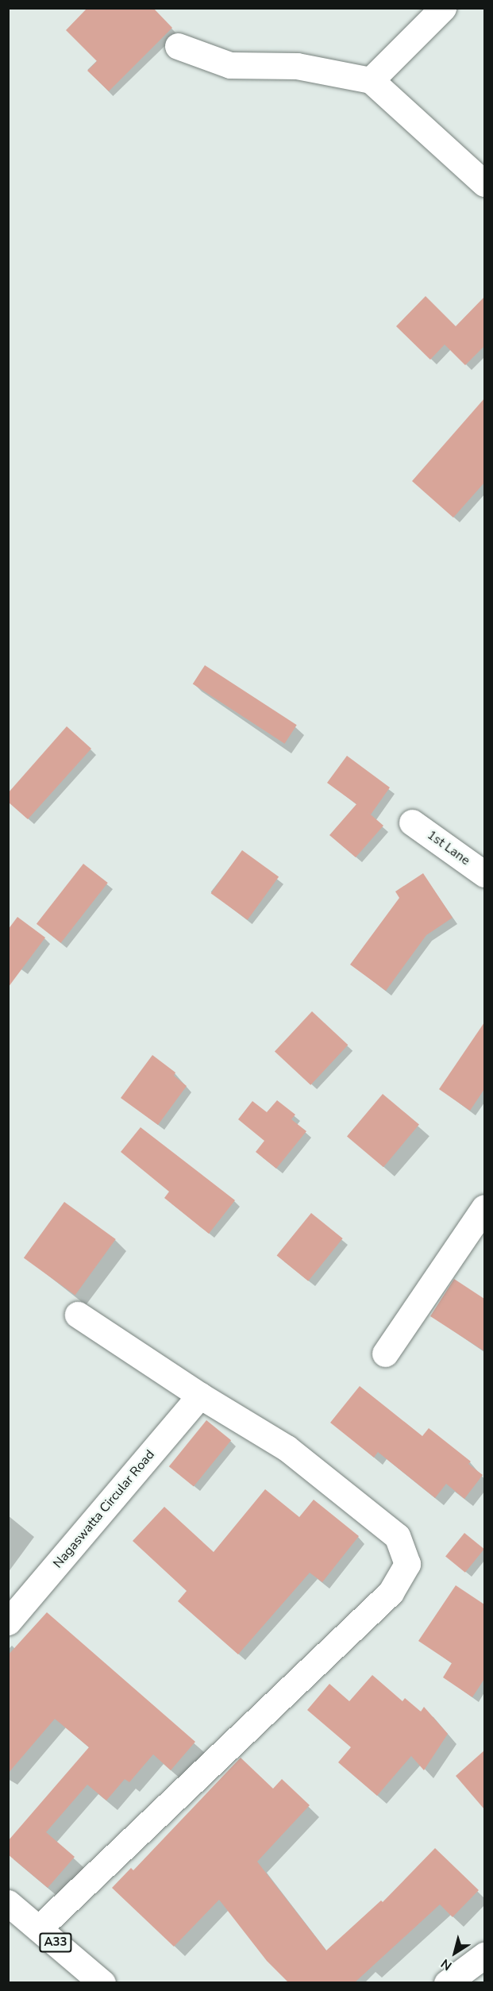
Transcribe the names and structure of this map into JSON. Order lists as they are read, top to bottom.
{
  "streets": {
    "main road": ["1st Lane", "Nagaswatta Circular Road", "A33"]
  },
  "north": "bottom left"
}
